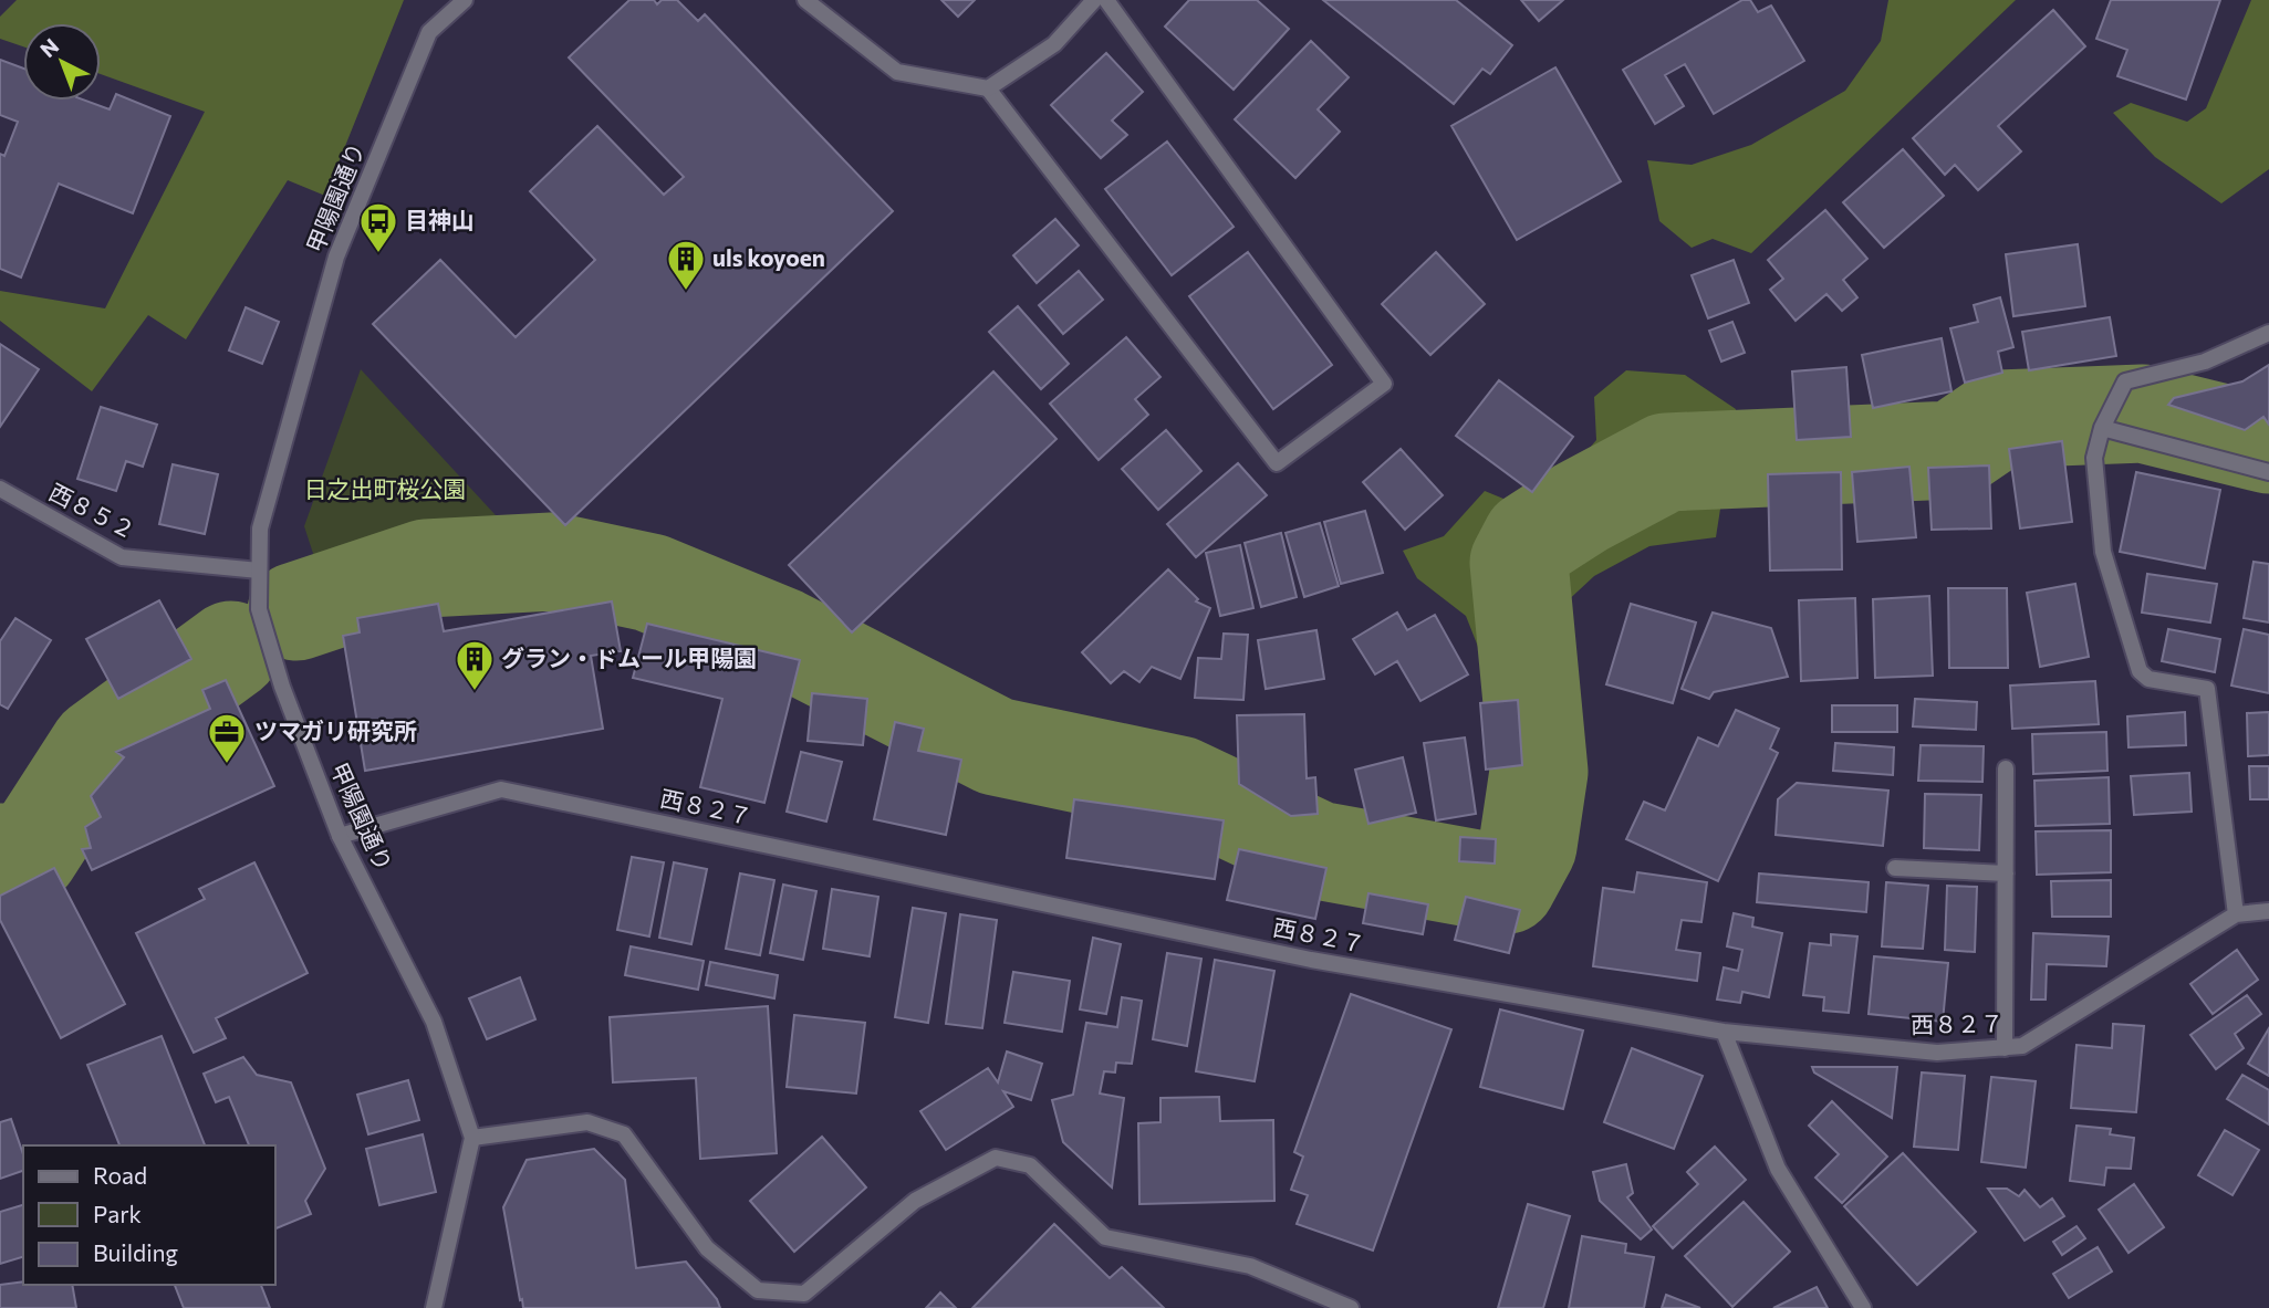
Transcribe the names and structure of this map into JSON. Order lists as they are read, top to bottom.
{
  "streets": {
    "street": ["甲陽園通り", "西８５２", "西８２７"]
  },
  "crossings": [
    ["甲陽園通り", "西８５２"],
    ["甲陽園通り", "西８２７"]
  ],
  "parks": ["日之出町桜公園"],
  "places": {
    "bus stop": ["目神山"],
    "building": ["uls koyoen", "グラン・ドムール甲陽園"],
    "office": ["ツマガリ研究所"]
  },
  "legend": ["Road", "Park", "Building"],
  "north": "top left"
}
